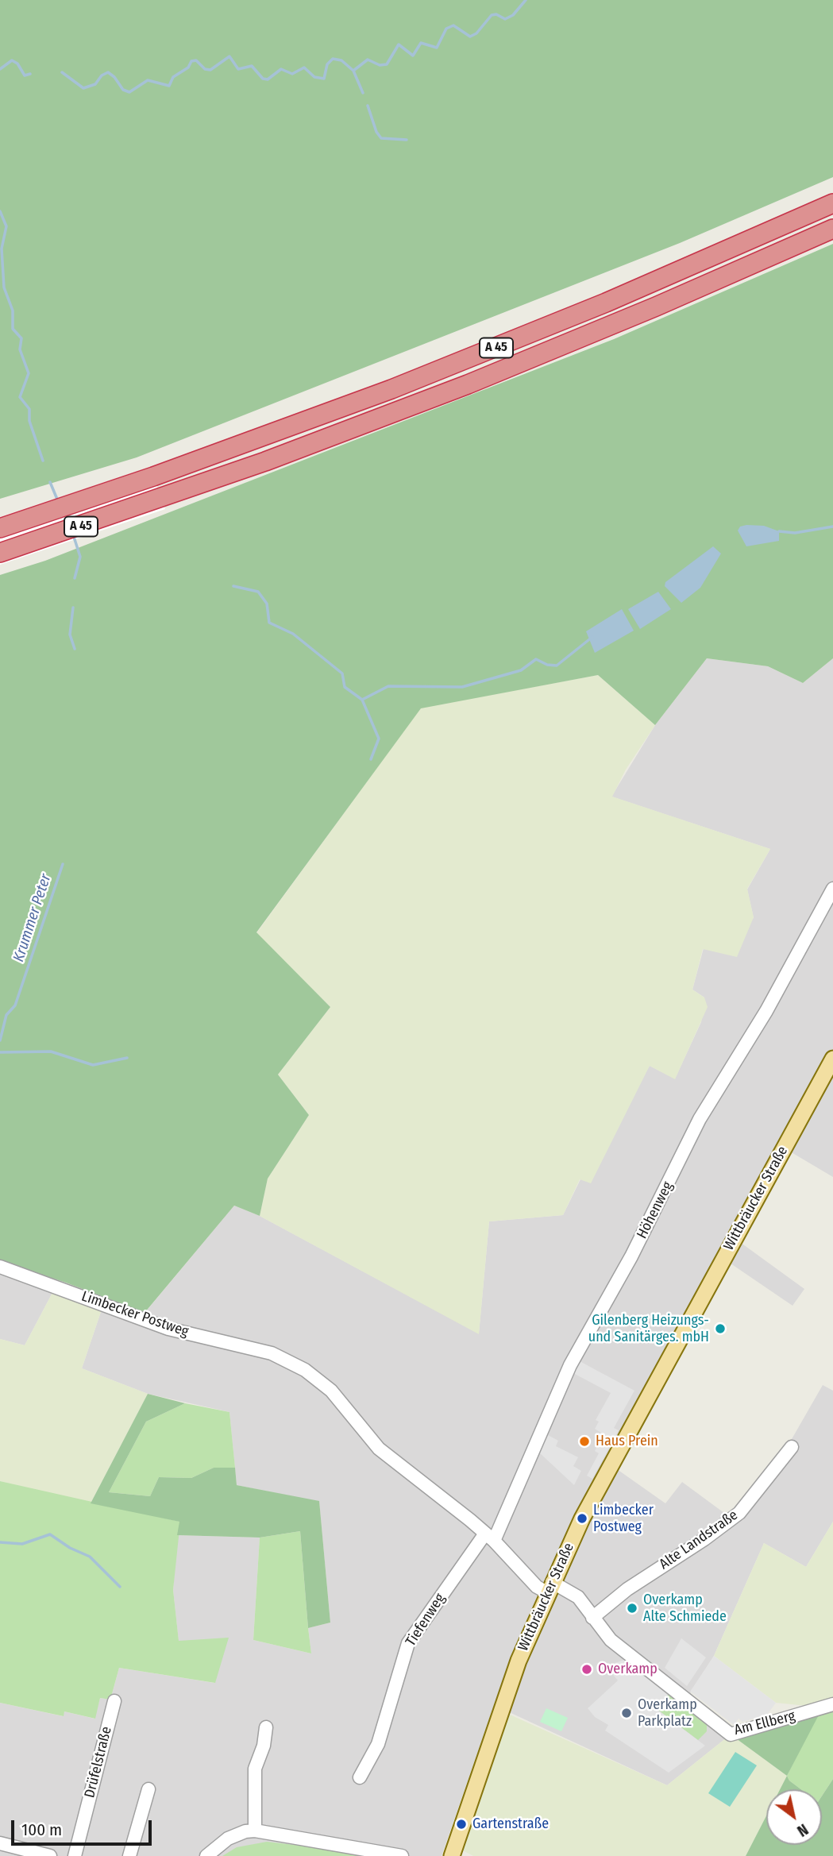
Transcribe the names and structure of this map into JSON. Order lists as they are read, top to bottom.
{
  "streets": {
    "highway": ["A 45"],
    "main road": ["Wittbräucker Straße"],
    "street": [
      "Höhenweg",
      "Limbecker Postweg",
      "Alte Landstraße",
      "Tiefenweg",
      "Am Ellberg",
      "Drüfelstraße"
    ]
  },
  "crossings": [
    ["Wittbräucker Straße", "Limbecker Postweg"],
    ["Wittbräucker Straße", "Am Ellberg"],
    ["Höhenweg", "Limbecker Postweg"],
    ["Höhenweg", "Tiefenweg"],
    ["Limbecker Postweg", "Tiefenweg"],
    ["Limbecker Postweg", "Am Ellberg"],
    ["Alte Landstraße", "Am Ellberg"]
  ],
  "water": ["Krummer Peter"],
  "places": [
    "Gilenberg Heizungs- und Sanitärges. mbH",
    "Haus Prein",
    "Limbecker Postweg",
    "Overkamp Alte Schmiede",
    "Overkamp",
    "Overkamp Parkplatz",
    "Gartenstraße"
  ],
  "scale_bar": "100 m",
  "north": "bottom right"
}
